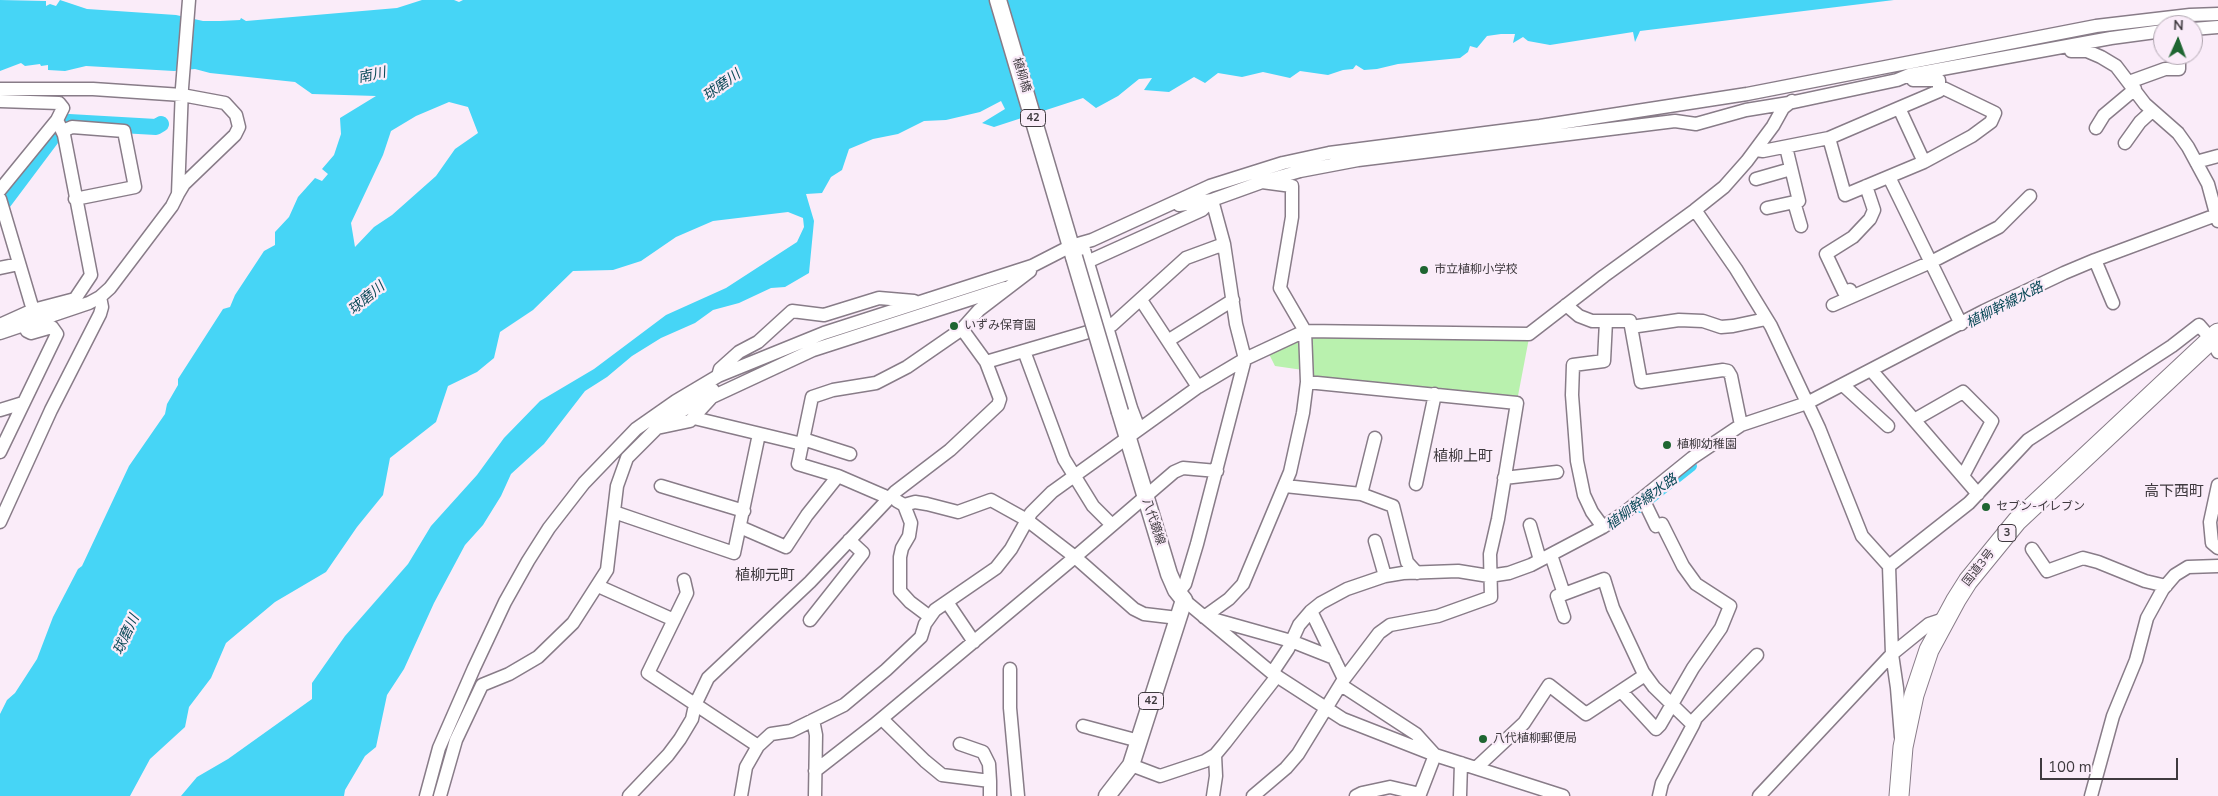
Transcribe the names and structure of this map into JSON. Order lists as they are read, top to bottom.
{
  "streets": {
    "highway": ["3", "国道3号"],
    "main road": ["植柳橋", "42", "八代鏡線"]
  },
  "crossings": [
    ["植柳橋", "八代鏡線"],
    ["42", "八代鏡線"]
  ],
  "districts": ["植柳上町", "高下西町", "植柳元町"],
  "water": ["南川", "球磨川", "植柳幹線水路"],
  "places": [
    "市立植柳小学校",
    "いずみ保育園",
    "植柳幼稚園",
    "セブン-イレブン",
    "八代植柳郵便局"
  ],
  "scale_bar": "100 m",
  "north": "top"
}
